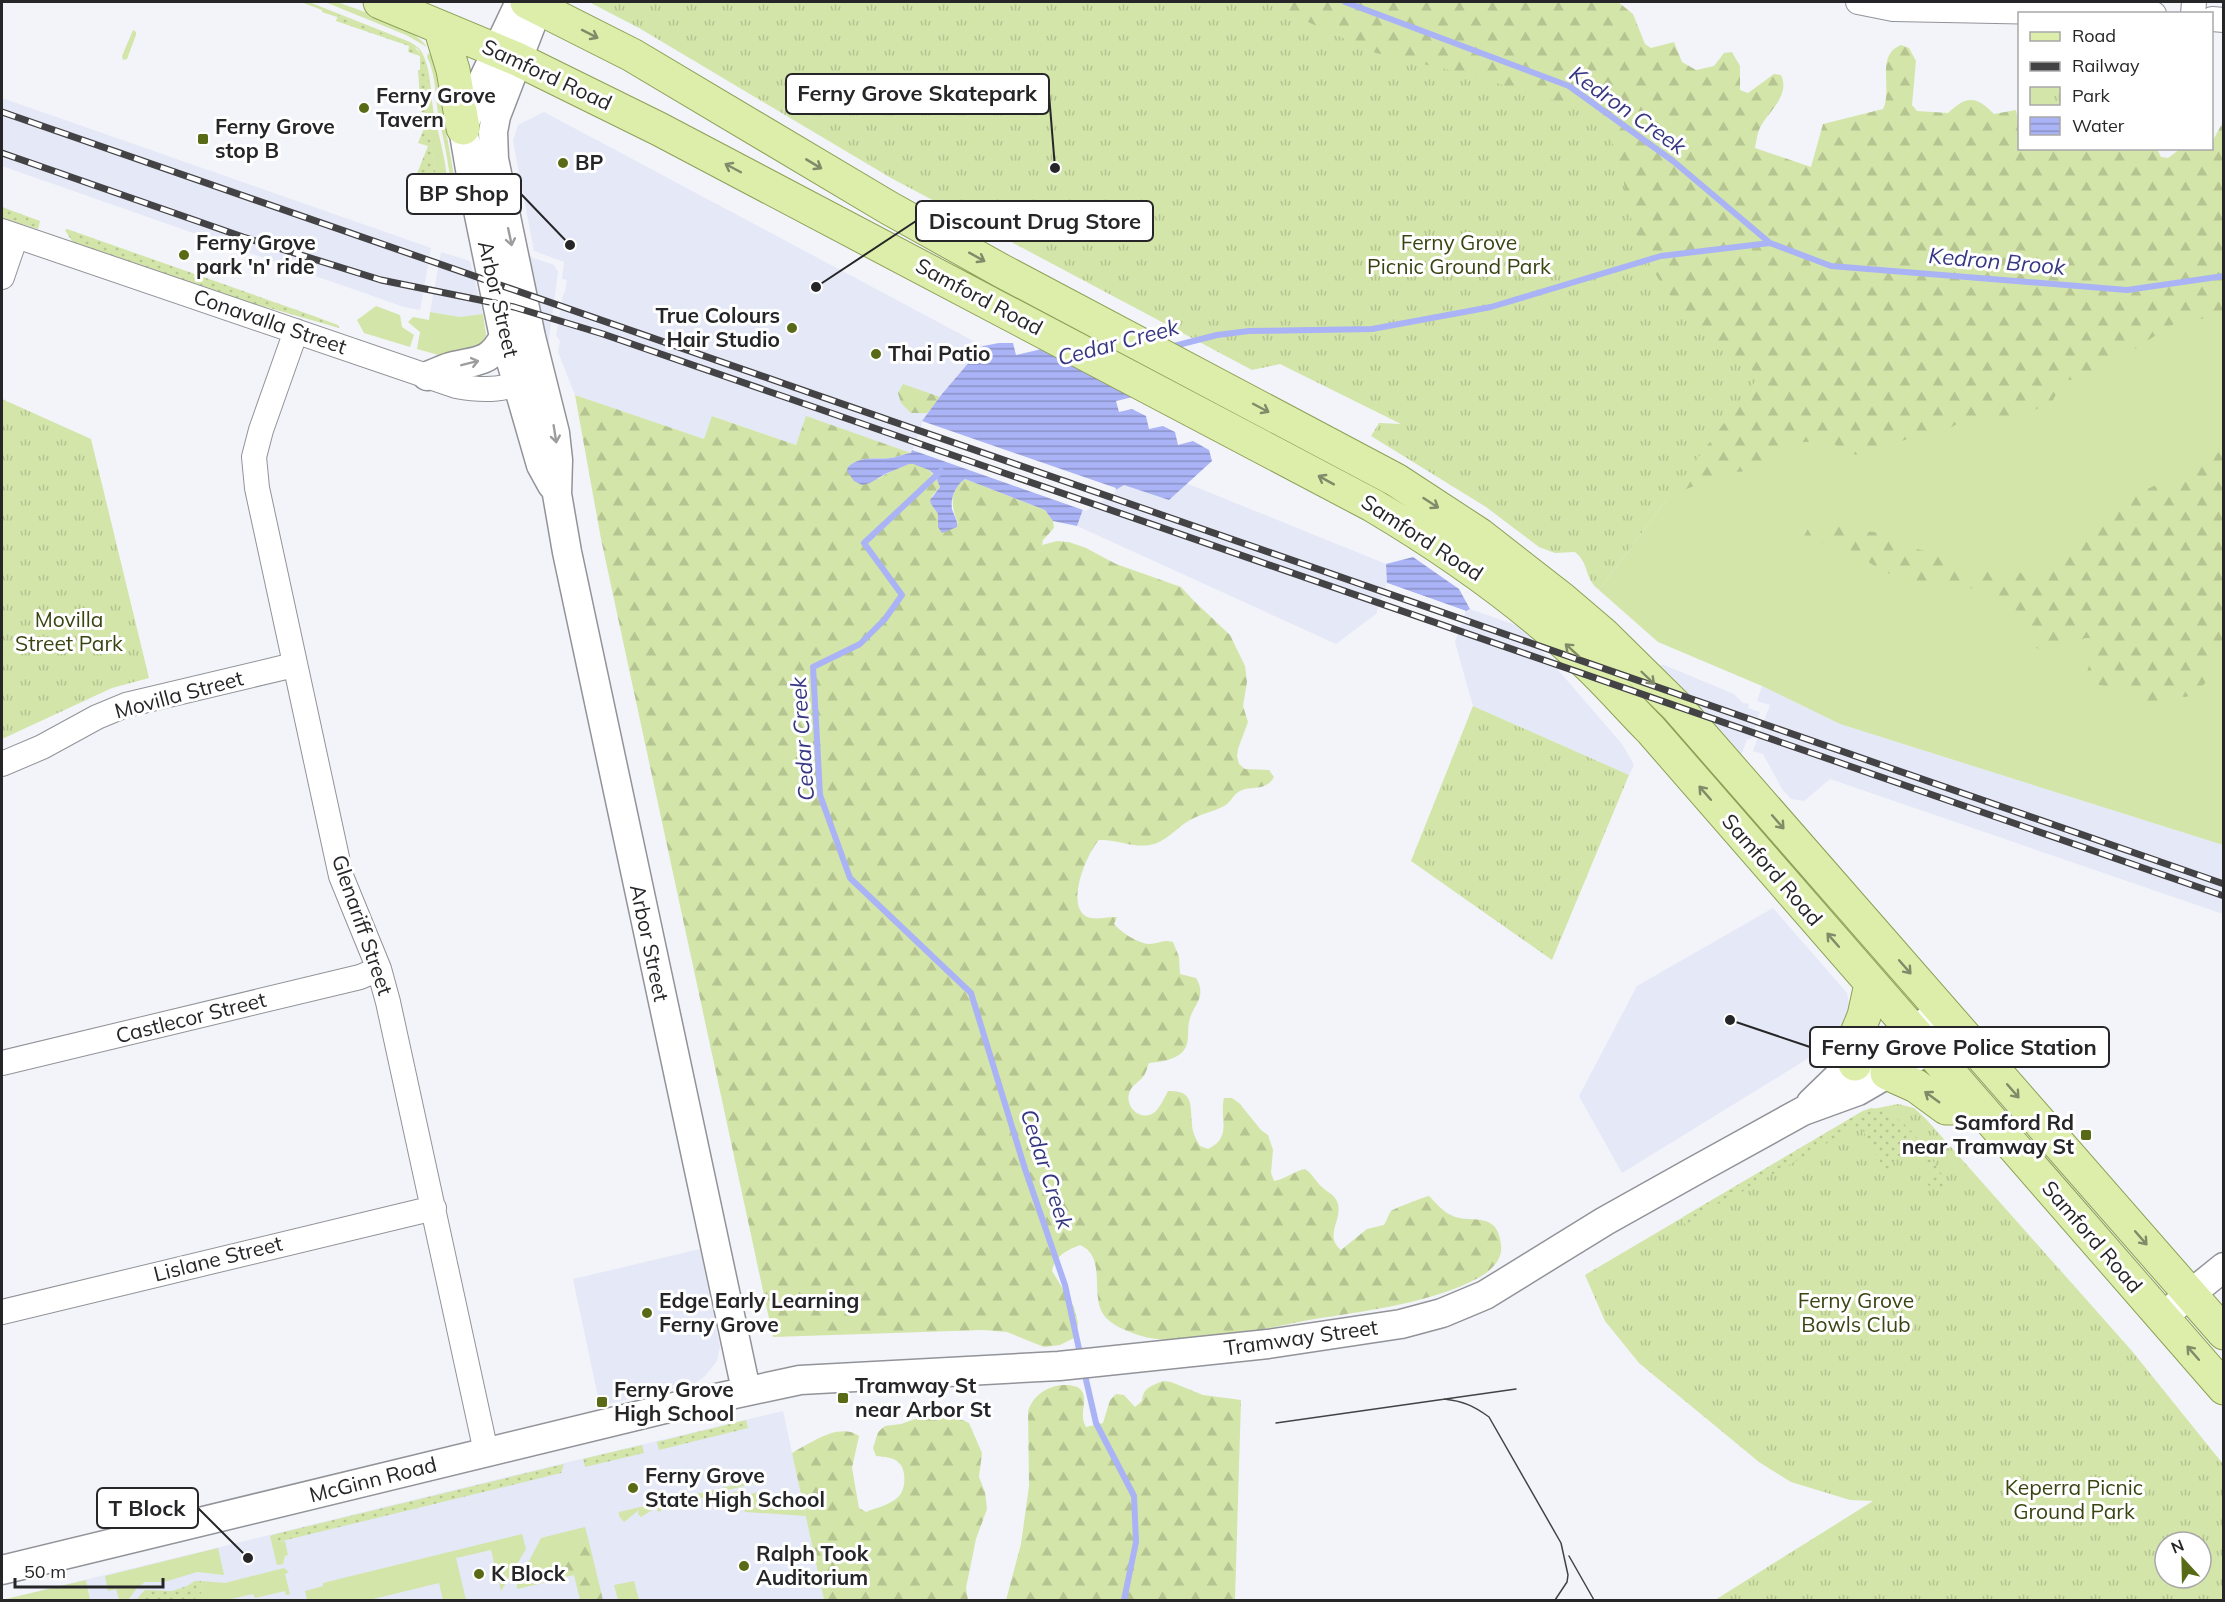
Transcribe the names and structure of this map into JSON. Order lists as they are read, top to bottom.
{
  "streets": {
    "main road": ["Samford Road"],
    "street": [
      "Arbor Street",
      "Conavalla Street",
      "Movilla Street",
      "Glenariff Street",
      "Castlecor Street",
      "Lislane Street",
      "Tramway Street",
      "McGinn Road"
    ]
  },
  "crossings": [
    ["Samford Road", "Arbor Street"],
    ["Samford Road", "Tramway Street"],
    ["Arbor Street", "Conavalla Street"],
    ["Arbor Street", "Tramway Street"],
    ["Arbor Street", "McGinn Road"],
    ["Conavalla Street", "Glenariff Street"],
    ["Movilla Street", "Glenariff Street"],
    ["Glenariff Street", "Castlecor Street"],
    ["Glenariff Street", "Lislane Street"],
    ["Glenariff Street", "McGinn Road"],
    ["Tramway Street", "McGinn Road"]
  ],
  "water": ["Kedron Creek", "Kedron Brook", "Cedar Creek"],
  "parks": [
    "Ferny Grove Picnic Ground Park",
    "Movilla Street Park",
    "Ferny Grove Bowls Club",
    "Keperra Picnic Ground Park"
  ],
  "places": {
    "other": [
      "Ferny Grove Tavern",
      "BP",
      "Ferny Grove Skatepark",
      "BP Shop",
      "Ferny Grove park 'n' ride",
      "Discount Drug Store",
      "True Colours Hair Studio",
      "Thai Patio",
      "Ferny Grove Police Station",
      "Edge Early Learning Ferny Grove",
      "Ferny Grove State High School",
      "T Block",
      "Ralph Took Auditorium",
      "K Block"
    ],
    "transit": [
      "Ferny Grove stop B",
      "Samford Rd near Tramway St",
      "Tramway St near Arbor St",
      "Ferny Grove High School"
    ]
  },
  "legend": [
    "Road",
    "Railway",
    "Park",
    "Water"
  ],
  "scale_bar": "50 m",
  "north": "top"
}
